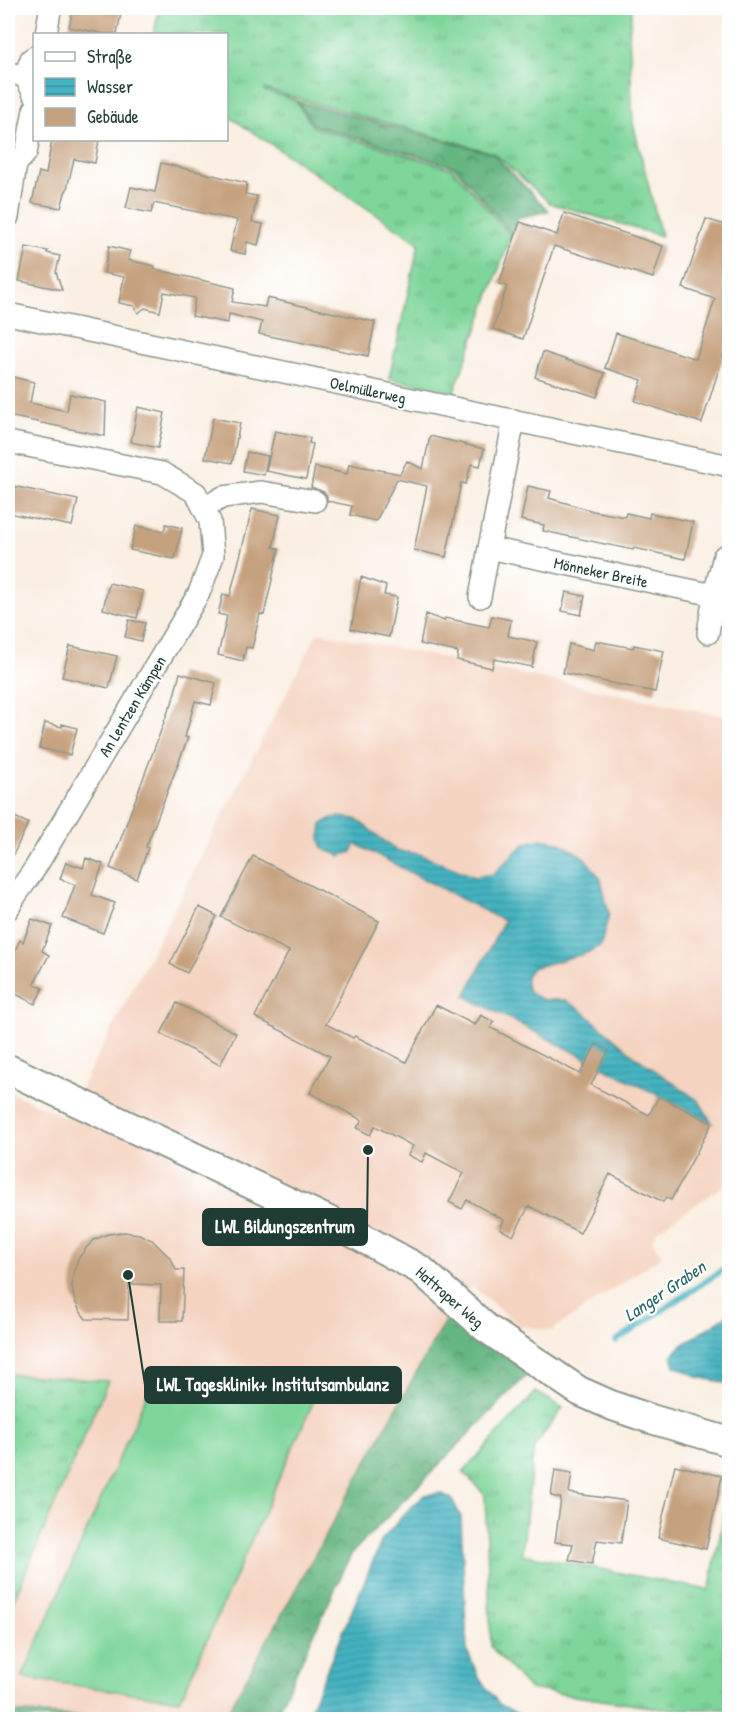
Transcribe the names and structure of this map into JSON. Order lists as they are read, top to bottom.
{
  "streets": {
    "main road": ["Hattroper Weg"],
    "street": ["Oelmüllerweg", "Mönneker Breite", "An Lentzen Kämpen"]
  },
  "water": ["Langer Graben"],
  "places": ["LWL Bildungszentrum", "LWL Tagesklinik+ Institutsambulanz"],
  "legend": ["Straße", "Wasser", "Gebäude"]
}
